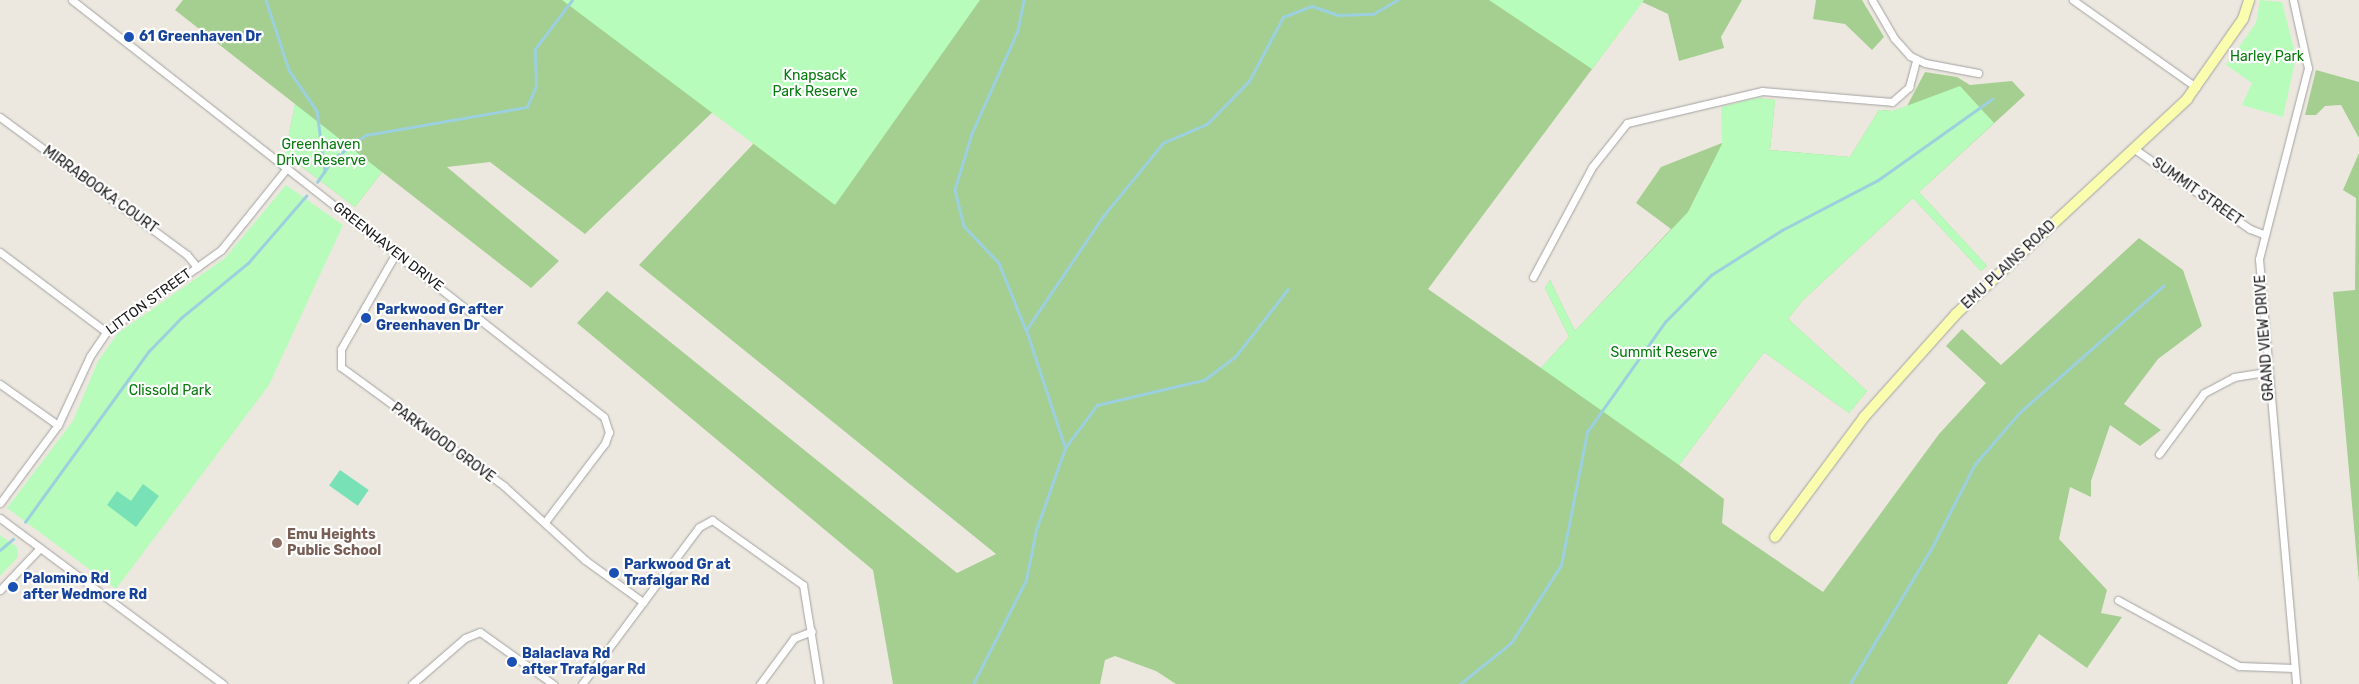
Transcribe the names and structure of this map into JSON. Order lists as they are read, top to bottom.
{
  "streets": {
    "street": [
      "MIRRABOOKA COURT",
      "SUMMIT STREET",
      "GREENHAVEN DRIVE",
      "EMU PLAINS ROAD",
      "LITTON STREET",
      "GRAND VIEW DRIVE",
      "PARKWOOD GROVE"
    ]
  },
  "crossings": [
    ["MIRRABOOKA COURT", "LITTON STREET"],
    ["SUMMIT STREET", "EMU PLAINS ROAD"],
    ["SUMMIT STREET", "GRAND VIEW DRIVE"],
    ["GREENHAVEN DRIVE", "LITTON STREET"],
    ["GREENHAVEN DRIVE", "PARKWOOD GROVE"]
  ],
  "parks": [
    "Harley Park",
    "Knapsack Park Reserve",
    "Greenhaven Drive Reserve",
    "Summit Reserve",
    "Clissold Park"
  ],
  "places": [
    "61 Greenhaven Dr",
    "Parkwood Gr after Greenhaven Dr",
    "Emu Heights Public School",
    "Parkwood Gr at Trafalgar Rd",
    "Palomino Rd after Wedmore Rd",
    "Balaclava Rd after Trafalgar Rd"
  ]
}
